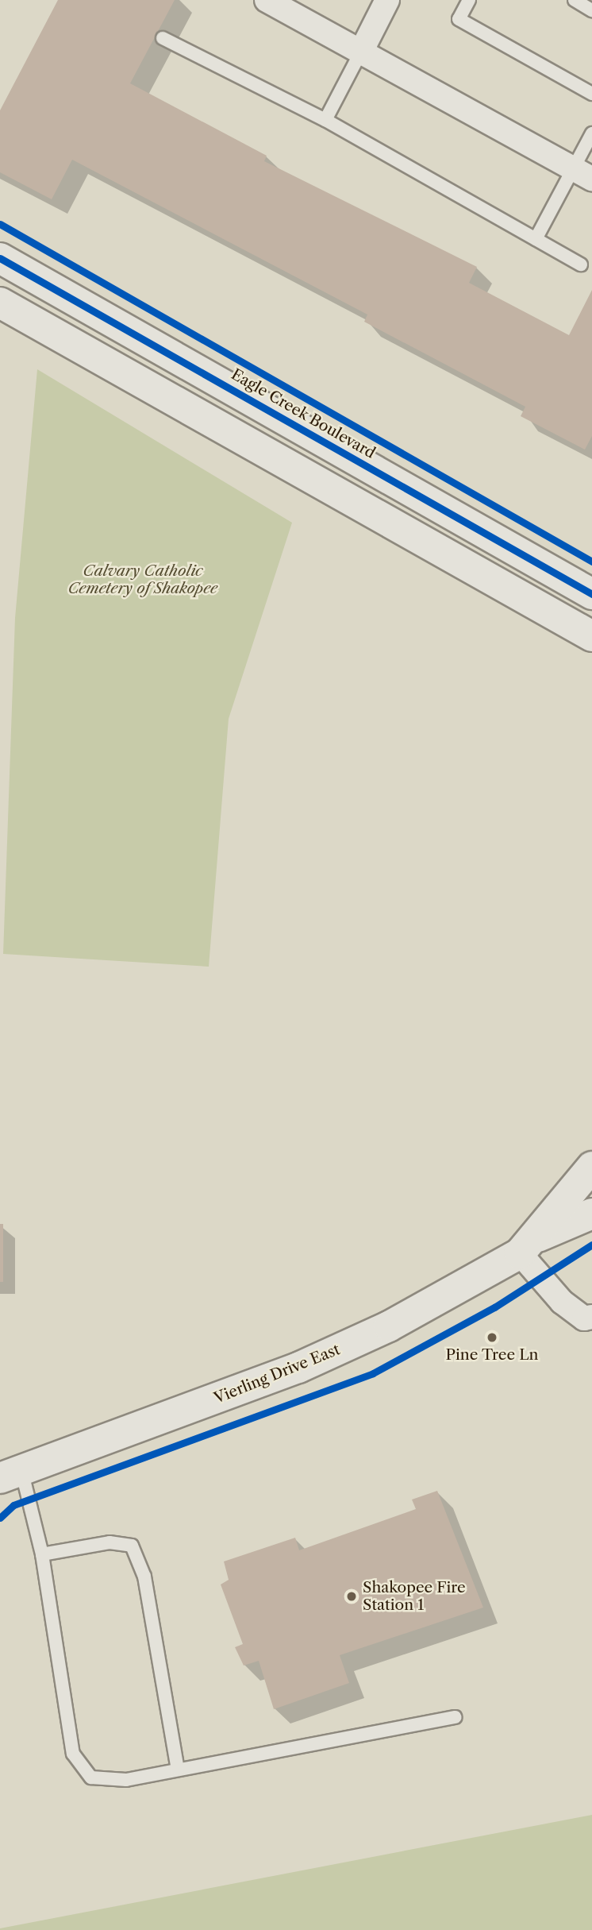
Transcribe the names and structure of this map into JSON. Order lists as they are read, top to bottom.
{
  "streets": {
    "street": ["Eagle Creek Boulevard", "Vierling Drive East"]
  },
  "parks": ["Calvary Catholic Cemetery of Shakopee"],
  "places": ["Pine Tree Ln", "Shakopee Fire Station 1"]
}
